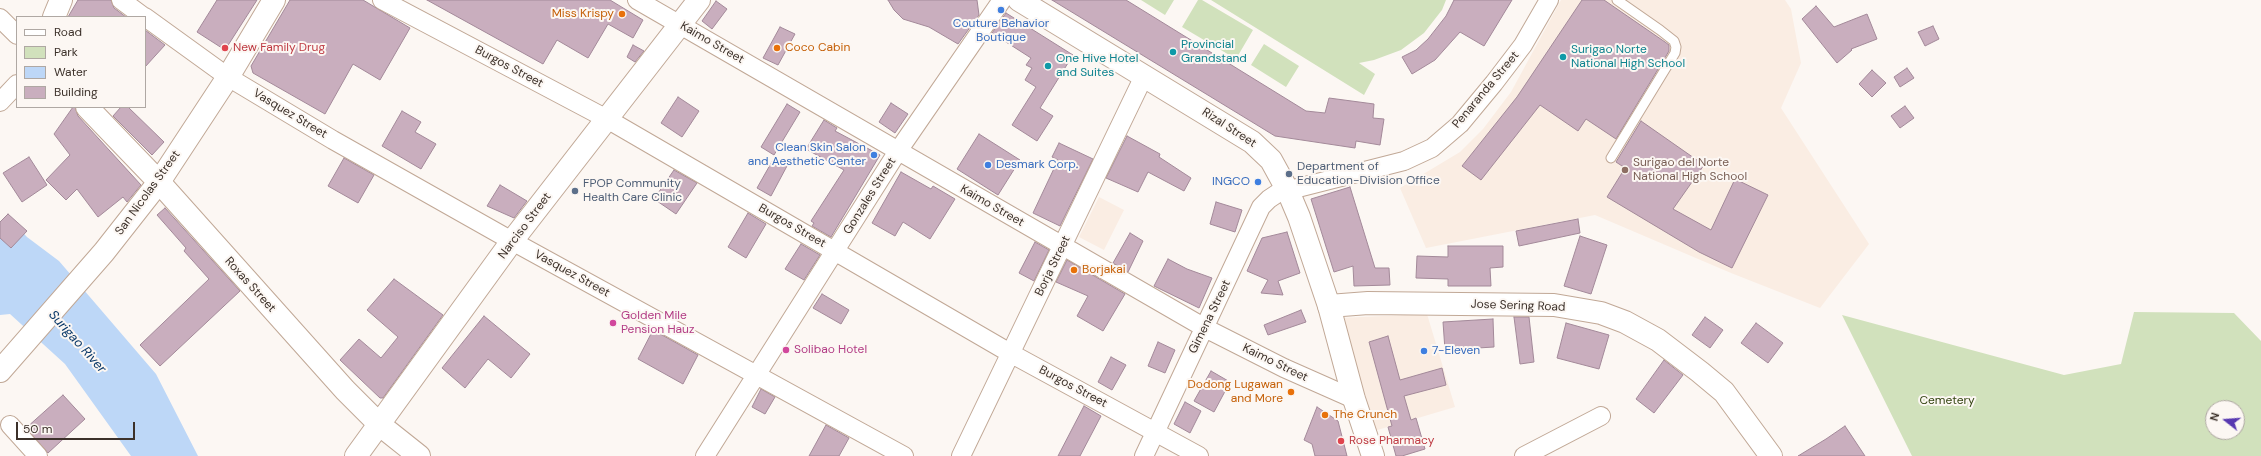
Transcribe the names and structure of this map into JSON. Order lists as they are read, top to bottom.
{
  "streets": {
    "main road": [
      "Rizal Street",
      "San Nicolas Street",
      "Narciso Street",
      "Roxas Street",
      "Jose Sering Road"
    ],
    "street": [
      "Kaimo Street",
      "Burgos Street",
      "Penaranda Street",
      "Vasquez Street",
      "Gonzales Street",
      "Borja Street",
      "Gimena Street"
    ]
  },
  "crossings": [
    ["Kaimo Street", "Rizal Street"],
    ["Kaimo Street", "Gonzales Street"],
    ["Kaimo Street", "Narciso Street"],
    ["Kaimo Street", "Borja Street"],
    ["Kaimo Street", "Gimena Street"],
    ["Burgos Street", "Gonzales Street"],
    ["Burgos Street", "Narciso Street"],
    ["Burgos Street", "Borja Street"],
    ["Burgos Street", "Gimena Street"],
    ["Penaranda Street", "Rizal Street"],
    ["Penaranda Street", "Gimena Street"],
    ["Vasquez Street", "San Nicolas Street"],
    ["Vasquez Street", "Gonzales Street"],
    ["Vasquez Street", "Narciso Street"],
    ["Rizal Street", "Borja Street"],
    ["Rizal Street", "Jose Sering Road"],
    ["Rizal Street", "Gimena Street"],
    ["San Nicolas Street", "Roxas Street"],
    ["Narciso Street", "Roxas Street"]
  ],
  "water": ["Surigao River"],
  "parks": ["Cemetery"],
  "places": [
    "Couture Behavior Boutique",
    "Miss Krispy",
    "New Family Drug",
    "Coco Cabin",
    "Provincial Grandstand",
    "Surigao Norte National High School",
    "One Hive Hotel and Suites",
    "Clean Skin Salon and Aesthetic Center",
    "Desmark Corp.",
    "Surigao del Norte National High School",
    "Department of Education-Division Office",
    "INGCO",
    "FPOP Community Health Care Clinic",
    "Borjakai",
    "Golden Mile Pension Hauz",
    "Solibao Hotel",
    "7-Eleven",
    "Dodong Lugawan and More",
    "The Crunch",
    "Rose Pharmacy"
  ],
  "legend": [
    "Road",
    "Park",
    "Water",
    "Building"
  ],
  "scale_bar": "50 m",
  "north": "left"
}
